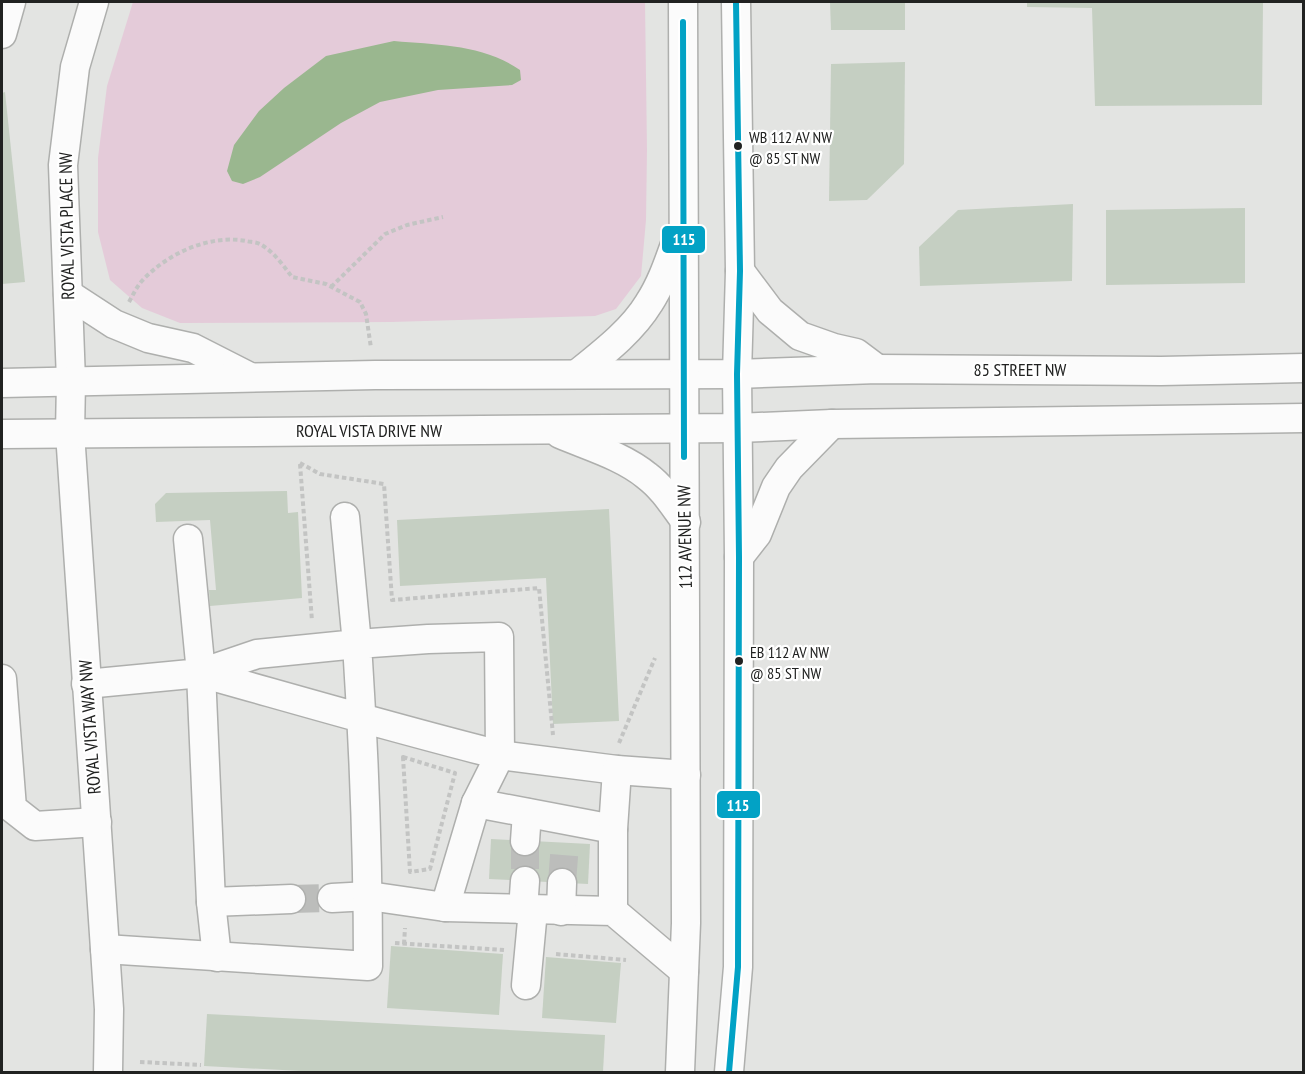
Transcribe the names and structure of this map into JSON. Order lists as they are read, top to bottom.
{
  "streets": {
    "street": [
      "ROYAL VISTA PLACE NW",
      "85 STREET NW",
      "ROYAL VISTA DRIVE NW",
      "112 AVENUE NW",
      "ROYAL VISTA WAY NW"
    ]
  },
  "crossings": [
    ["ROYAL VISTA PLACE NW", "ROYAL VISTA WAY NW"],
    ["ROYAL VISTA DRIVE NW", "112 AVENUE NW"],
    ["ROYAL VISTA DRIVE NW", "ROYAL VISTA WAY NW"]
  ],
  "places": ["WB 112 AV NW @ 85 ST NW", "EB 112 AV NW @ 85 ST NW"],
  "lines": ["transit line 115"]
}
